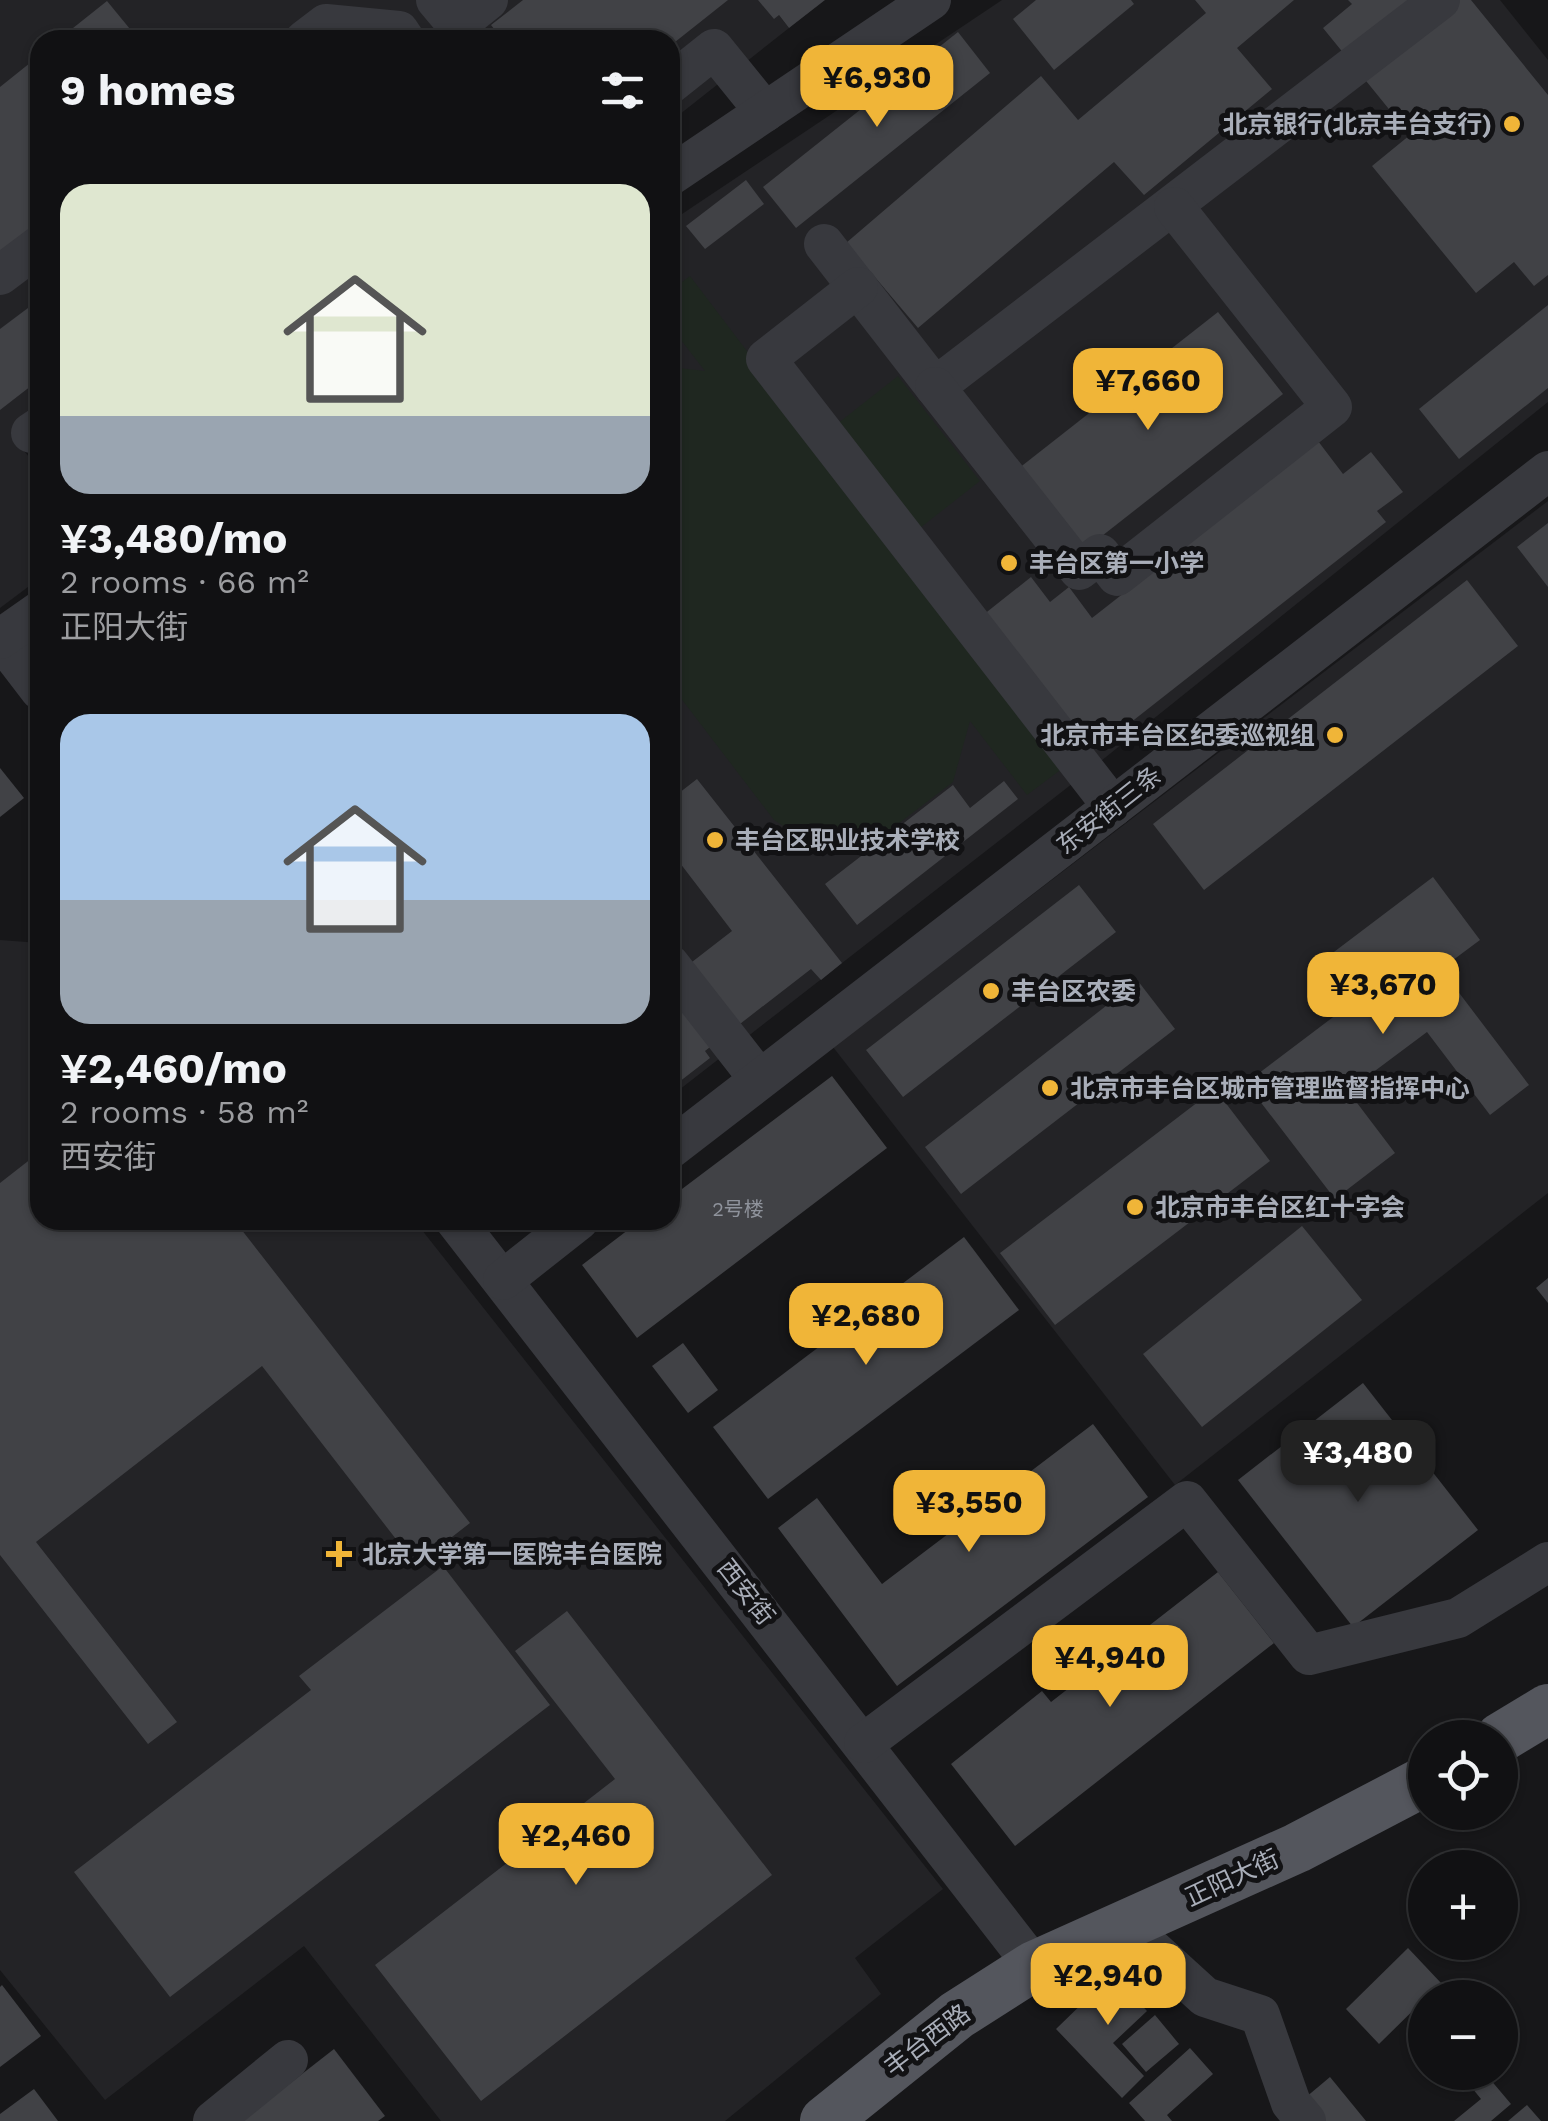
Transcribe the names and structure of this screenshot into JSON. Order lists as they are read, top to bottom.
{
  "streets": {
    "main road": ["正阳大街", "丰台西路"],
    "street": ["东安街三条", "西安街"]
  },
  "crossings": [
    ["西安街", "正阳大街"],
    ["西安街", "丰台西路"],
    ["正阳大街", "丰台西路"]
  ],
  "places": {
    "other": [
      "北京银行(北京丰台支行)",
      "丰台区第一小学",
      "北京市丰台区纪委巡视组",
      "丰台区职业技术学校",
      "丰台区农委",
      "北京市丰台区城市管理监督指挥中心",
      "北京市丰台区红十字会"
    ],
    "health": ["北京大学第一医院丰台医院"]
  },
  "house_numbers": ["2号楼"],
  "page": {
    "heading": "9 homes",
    "price": [
      "¥6,930",
      "¥7,660",
      "¥3,670",
      "¥2,680",
      "¥3,480",
      "¥3,550",
      "¥4,940",
      "¥2,460",
      "¥2,940"
    ],
    "list": [
      {
        "name": "¥3,480/mo",
        "note": "2 rooms · 66 m² · 正阳大街"
      },
      {
        "name": "¥2,460/mo",
        "note": "2 rooms · 58 m² · 西安街"
      }
    ],
    "map_buttons": ["+", "−"]
  }
}
